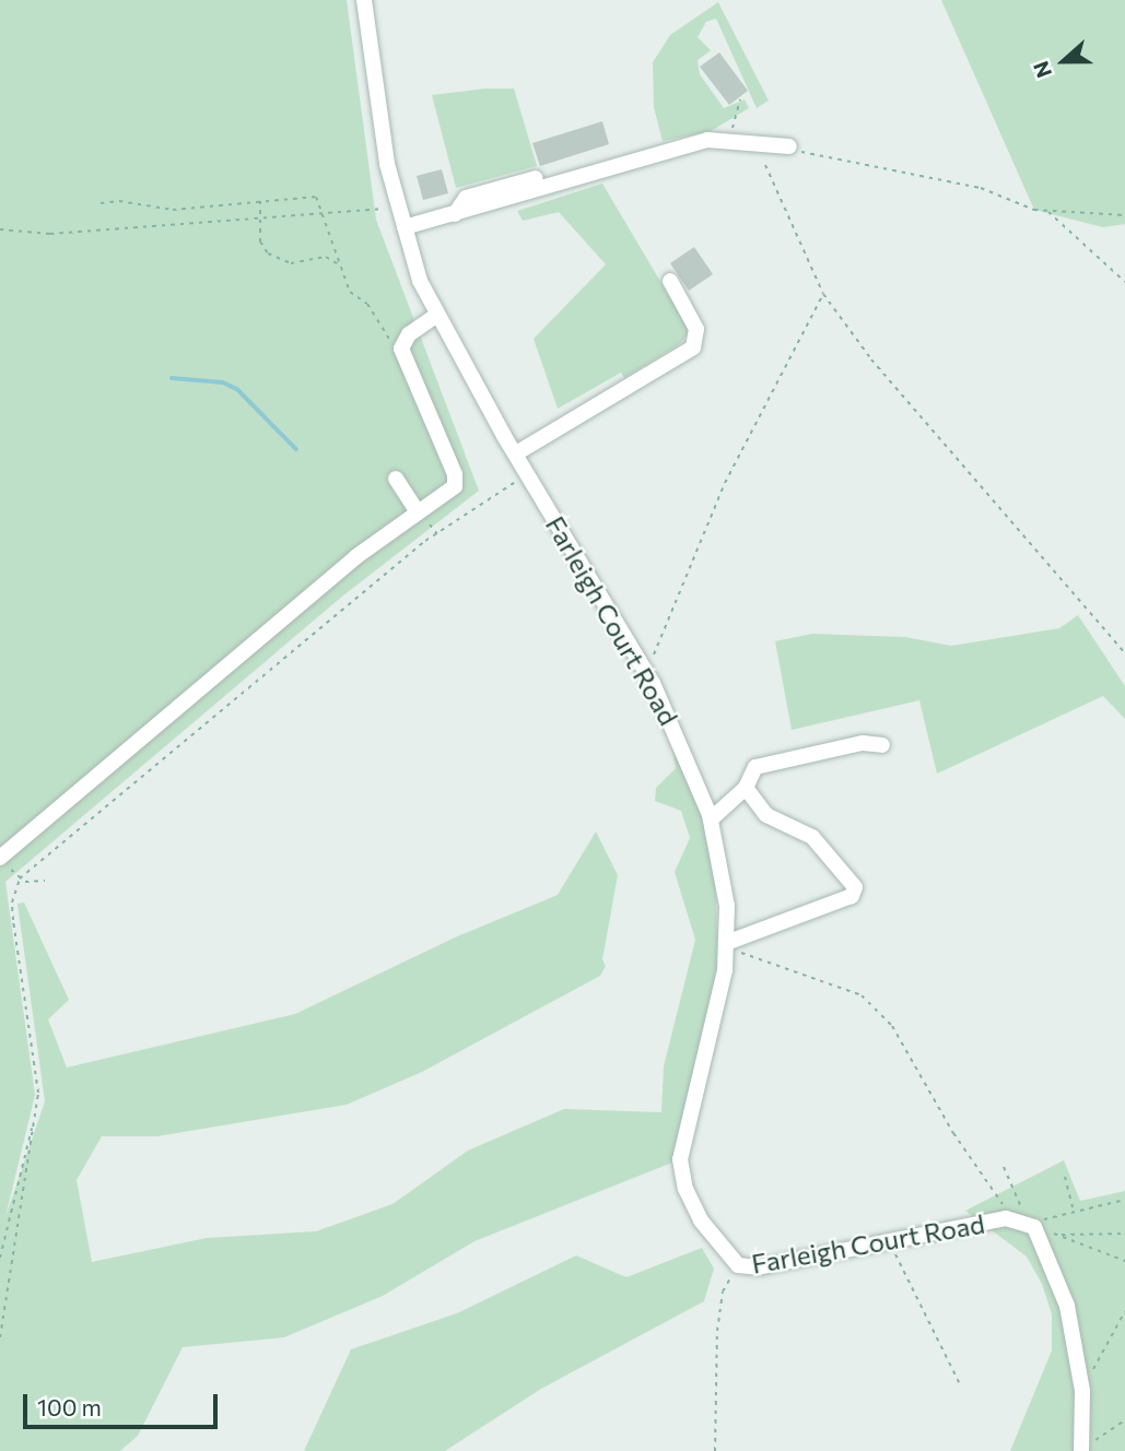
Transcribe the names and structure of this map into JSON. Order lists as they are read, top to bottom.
{
  "streets": {
    "street": ["Farleigh Court Road"]
  },
  "scale_bar": "100 m",
  "north": "left"
}
